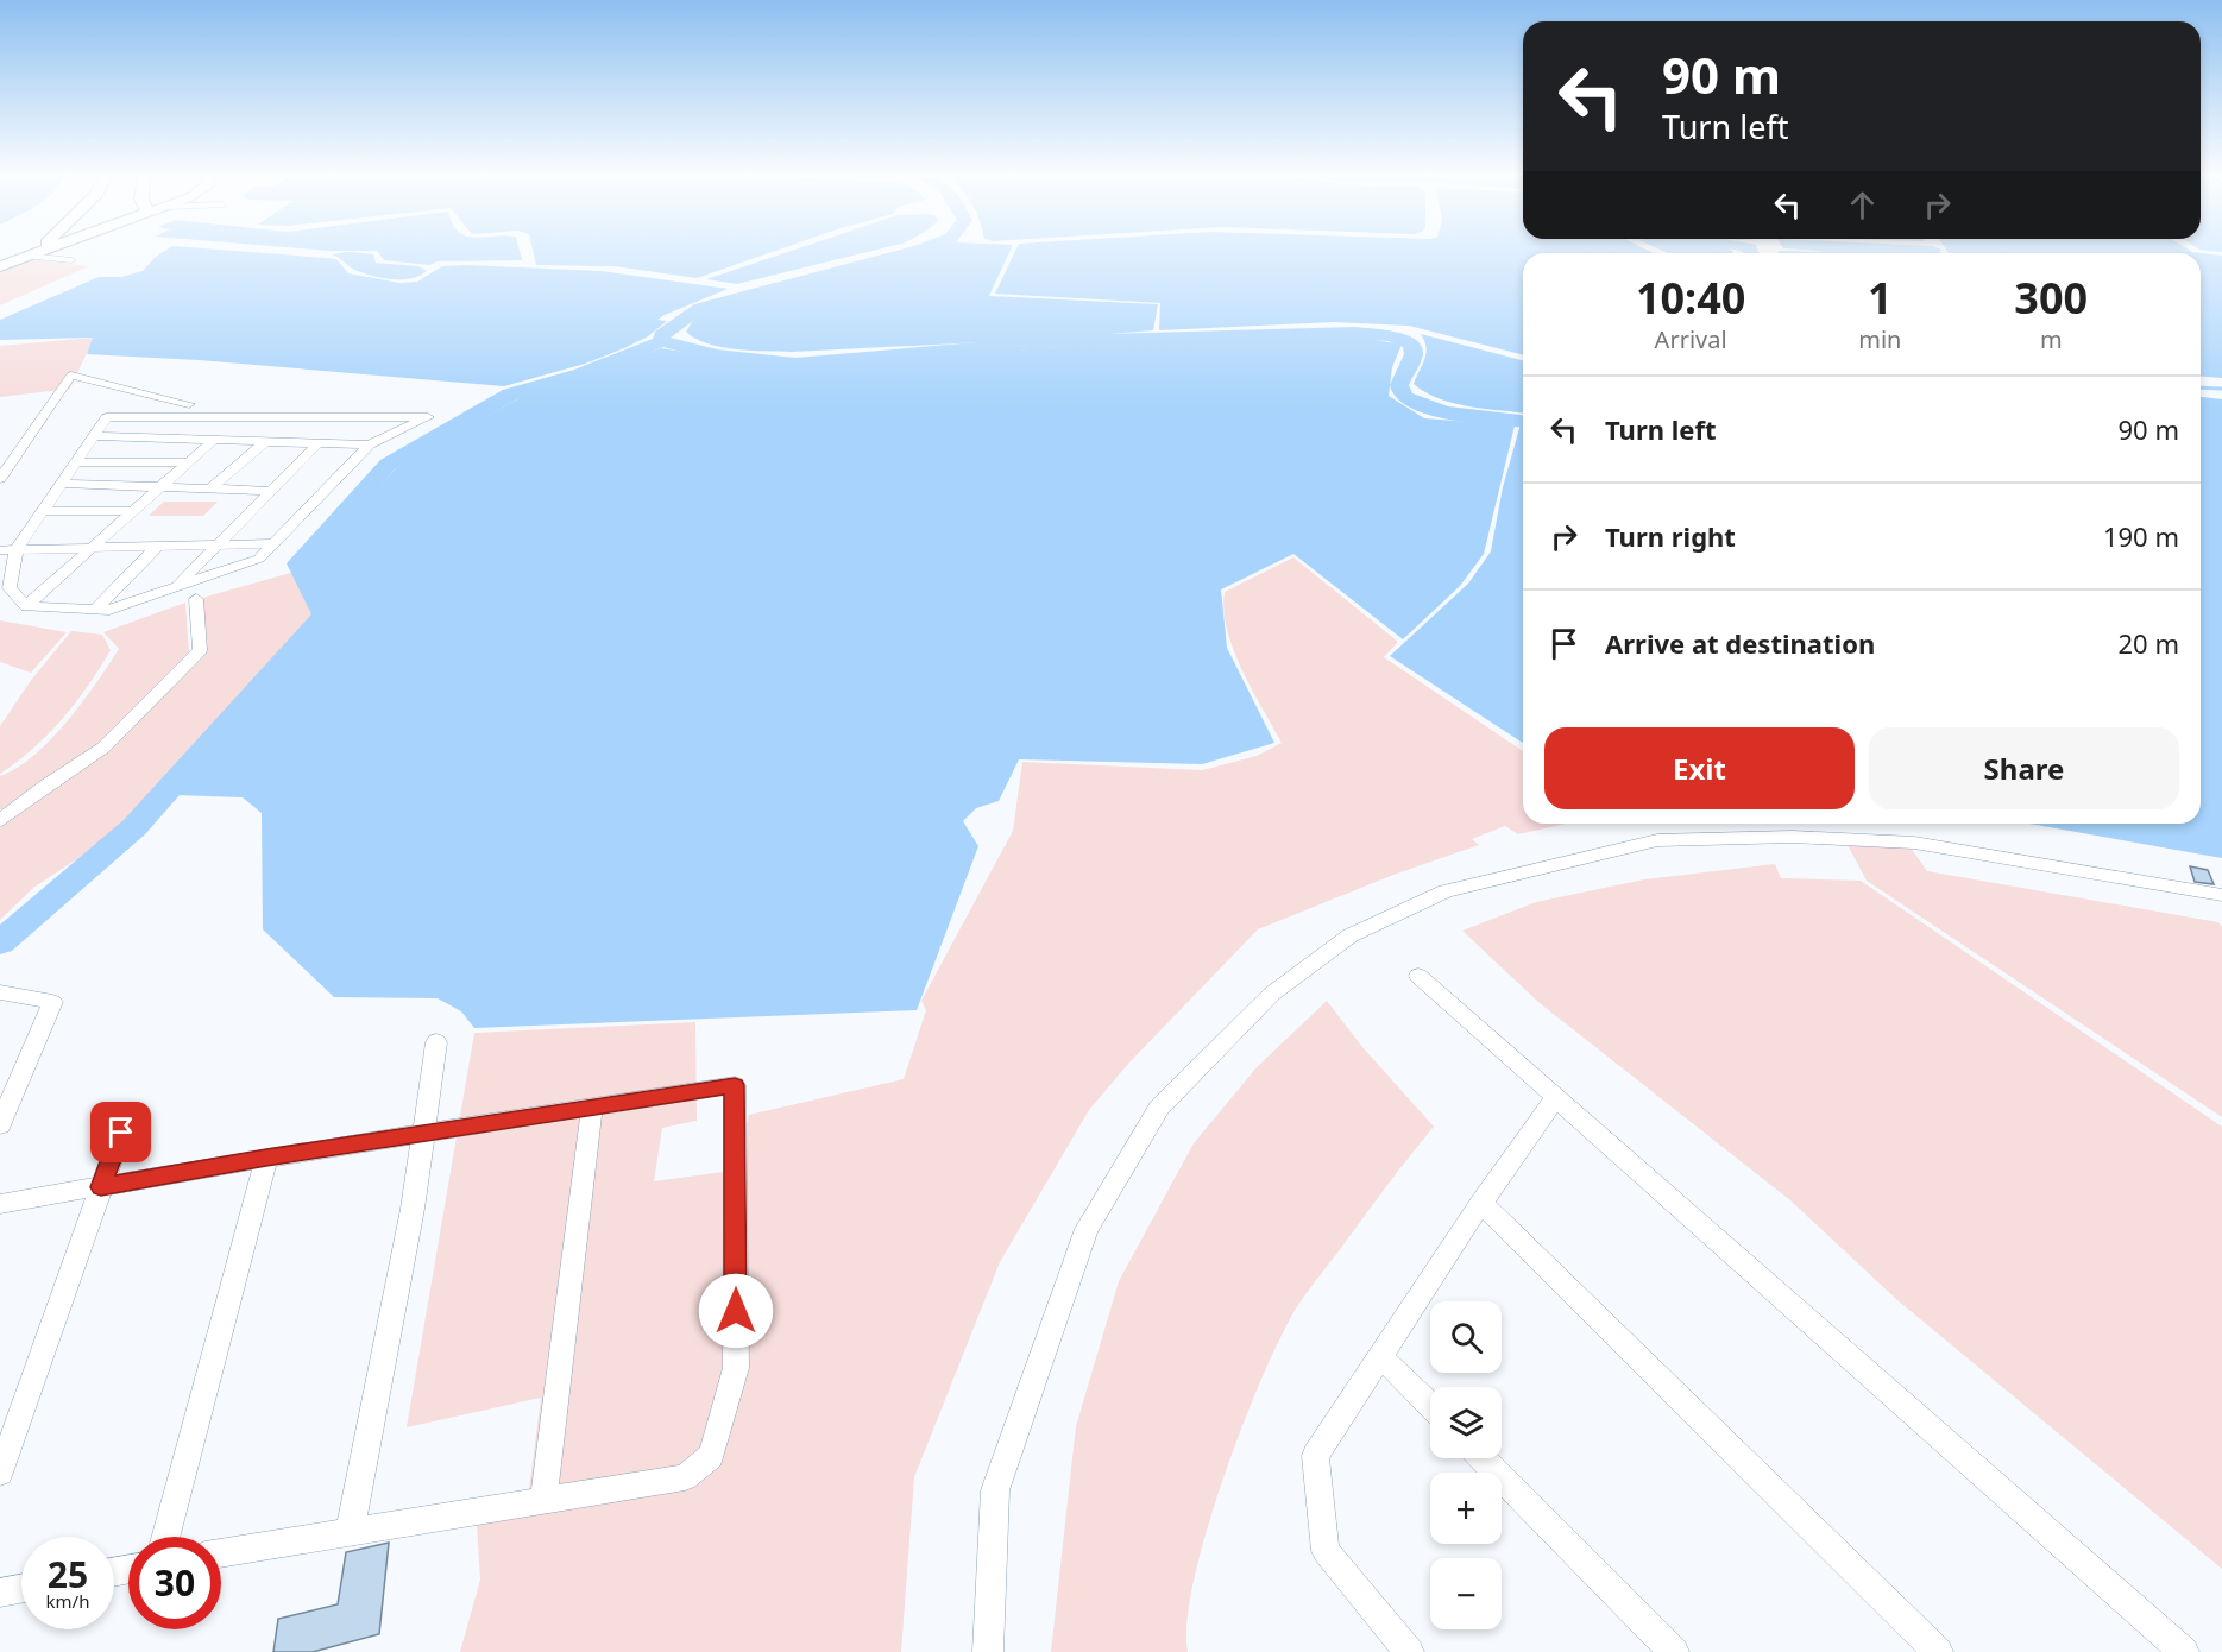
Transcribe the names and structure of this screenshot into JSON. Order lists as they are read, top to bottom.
{
  "page": {
    "turn": ["90 m", "Turn left"],
    "eta": [
      "10:40",
      "Arrival",
      "1",
      "min",
      "300",
      "m"
    ],
    "list": [
      {
        "name": "Turn left",
        "value": "90 m"
      },
      {
        "name": "Turn right",
        "value": "190 m"
      },
      {
        "name": "Arrive at destination",
        "value": "20 m"
      }
    ],
    "buttons": ["Exit", "Share"],
    "map_buttons": ["+", "−"],
    "speed": "25 km/h",
    "limit": "30"
  }
}
